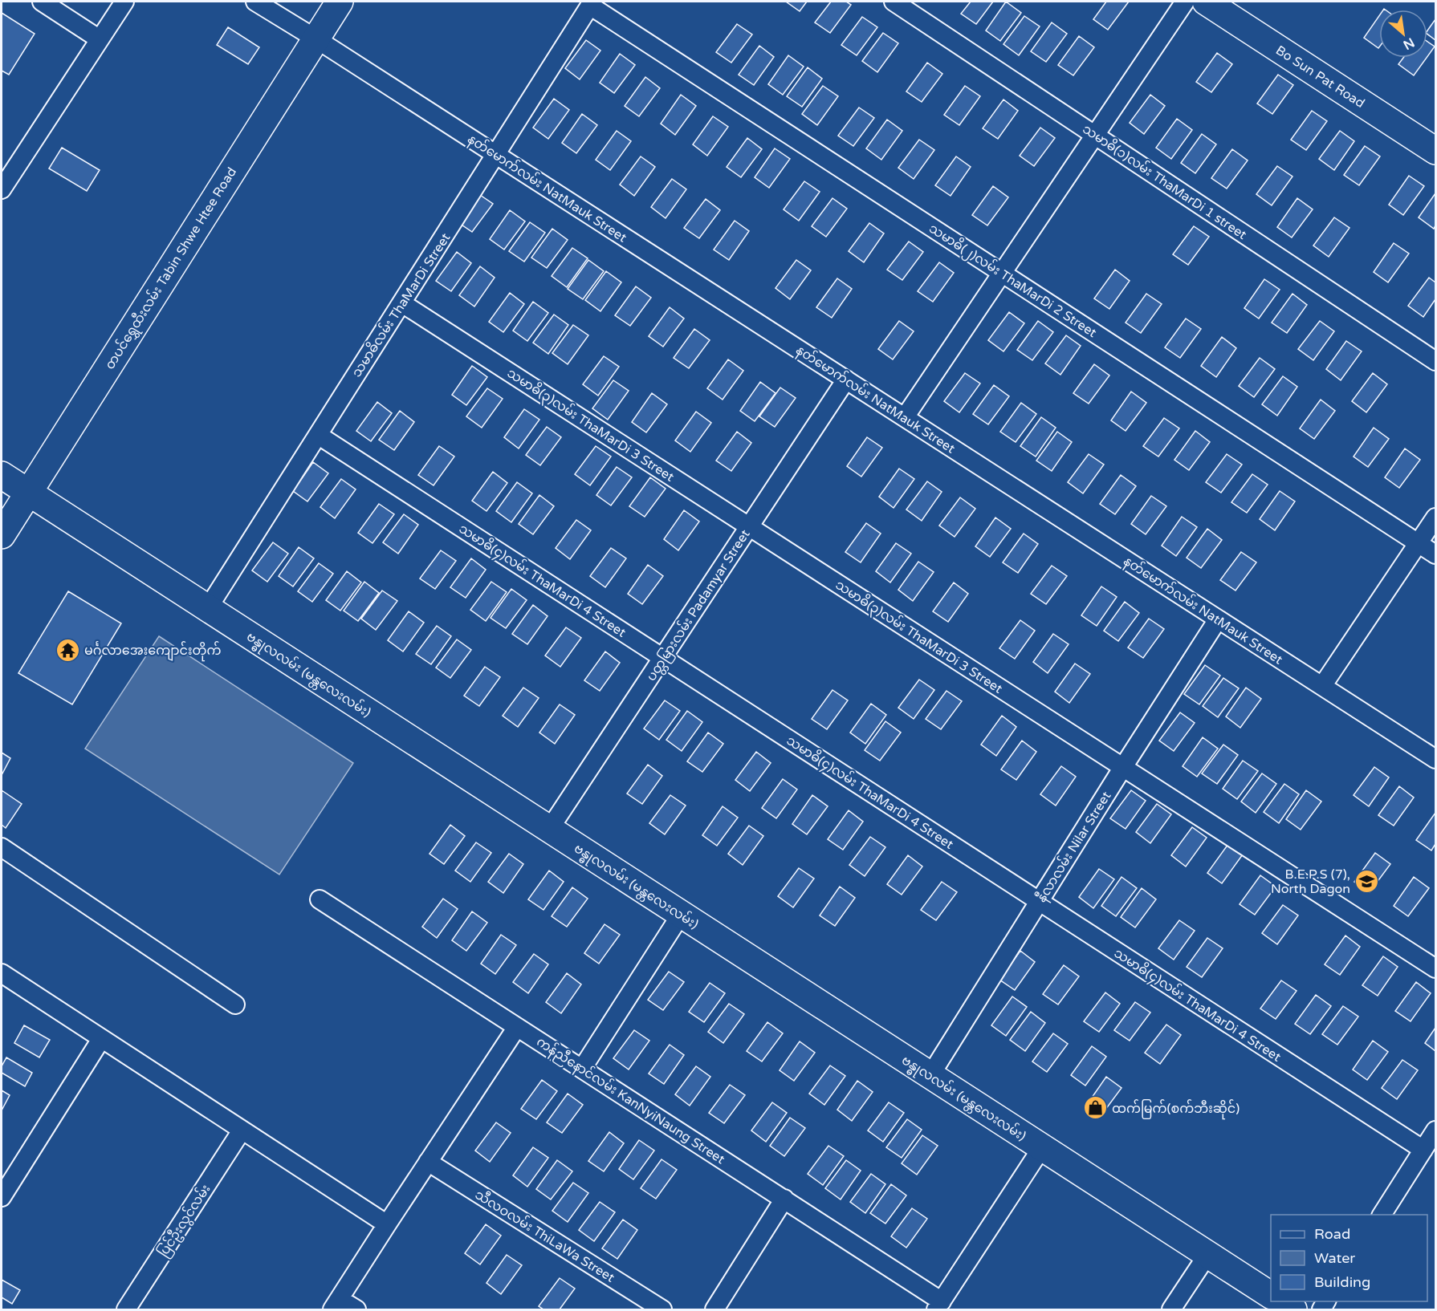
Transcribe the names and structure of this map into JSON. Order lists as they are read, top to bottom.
{
  "streets": {
    "street": [
      "Bo Sun Pat Road",
      "သမာဓိ(၁)လမ်း ThaMarDi 1 street",
      "နတ်မောက်လမ်း NatMauk Street",
      "တပင်ရွှေထီးလမ်း Tabin Shwe Htee Road",
      "သမာဓိ(၂)လမ်း ThaMarDi 2 Street",
      "သမာဓိလမ်း ThaMarDi Street",
      "သမာဓိ(၃)လမ်း ThaMarDi 3 Street",
      "သမာဓိ(၄)လမ်း ThaMarDi 4 Street",
      "ပတ္တမြားလမ်း Padamyar Street",
      "ဗန္ဓုလလမ်း (မန္တလေးလမ်း)",
      "နီလာလမ်း Nilar Street",
      "ကန်ညီနောင်လမ်း KanNyiNaung Street",
      "ပြင်ဦးလွင်လမ်း",
      "သီလဝလမ်း ThiLaWa Street"
    ]
  },
  "crossings": [
    ["နတ်မောက်လမ်း NatMauk Street", "တပင်ရွှေထီးလမ်း Tabin Shwe Htee Road"],
    ["နတ်မောက်လမ်း NatMauk Street", "သမာဓိလမ်း ThaMarDi Street"],
    ["နတ်မောက်လမ်း NatMauk Street", "ပတ္တမြားလမ်း Padamyar Street"],
    ["နတ်မောက်လမ်း NatMauk Street", "နီလာလမ်း Nilar Street"],
    ["တပင်ရွှေထီးလမ်း Tabin Shwe Htee Road", "ဗန္ဓုလလမ်း (မန္တလေးလမ်း)"],
    ["သမာဓိ(၂)လမ်း ThaMarDi 2 Street", "သမာဓိလမ်း ThaMarDi Street"],
    ["သမာဓိလမ်း ThaMarDi Street", "သမာဓိ(၃)လမ်း ThaMarDi 3 Street"],
    ["သမာဓိလမ်း ThaMarDi Street", "သမာဓိ(၄)လမ်း ThaMarDi 4 Street"],
    ["သမာဓိလမ်း ThaMarDi Street", "ဗန္ဓုလလမ်း (မန္တလေးလမ်း)"],
    ["သမာဓိ(၃)လမ်း ThaMarDi 3 Street", "ပတ္တမြားလမ်း Padamyar Street"],
    ["သမာဓိ(၃)လမ်း ThaMarDi 3 Street", "နီလာလမ်း Nilar Street"],
    ["သမာဓိ(၄)လမ်း ThaMarDi 4 Street", "ပတ္တမြားလမ်း Padamyar Street"],
    ["သမာဓိ(၄)လမ်း ThaMarDi 4 Street", "နီလာလမ်း Nilar Street"],
    ["ပတ္တမြားလမ်း Padamyar Street", "ဗန္ဓုလလမ်း (မန္တလေးလမ်း)"],
    ["ဗန္ဓုလလမ်း (မန္တလေးလမ်း)", "နီလာလမ်း Nilar Street"]
  ],
  "places": {
    "temple": ["မင်္ဂလာအေးကျောင်းတိုက်"],
    "school or university": ["B.E.P.S (7), North Dagon"],
    "shop": ["ထက်မြက်(စက်ဘီးဆိုင်)"]
  },
  "legend": ["Road", "Water", "Building"],
  "north": "bottom right"
}
